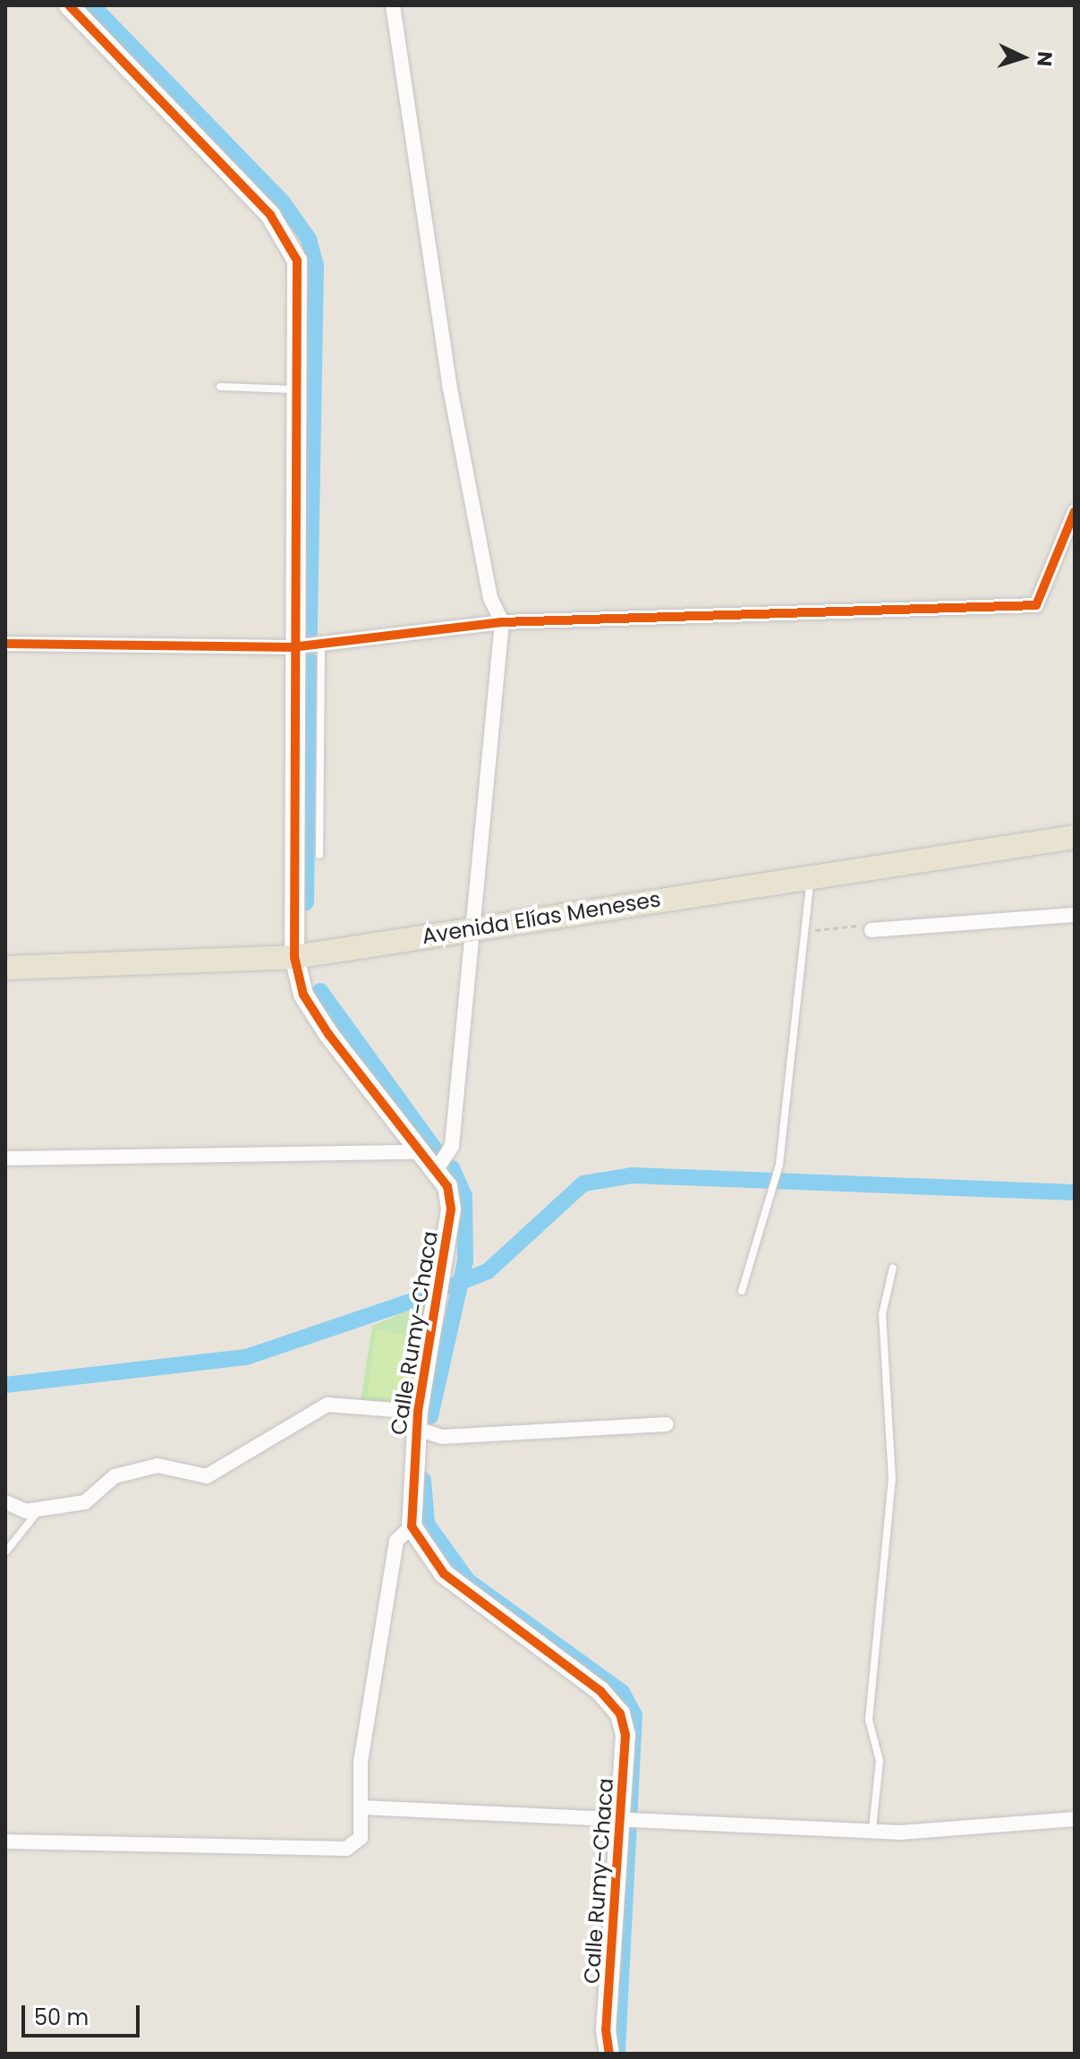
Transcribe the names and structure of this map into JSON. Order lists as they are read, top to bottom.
{
  "streets": {
    "main road": ["Avenida Elías Meneses"],
    "street": ["Calle Rumy-Chaca"]
  },
  "crossings": [
    ["Avenida Elías Meneses", "Calle Rumy-Chaca"]
  ],
  "scale_bar": "50 m",
  "north": "right"
}
